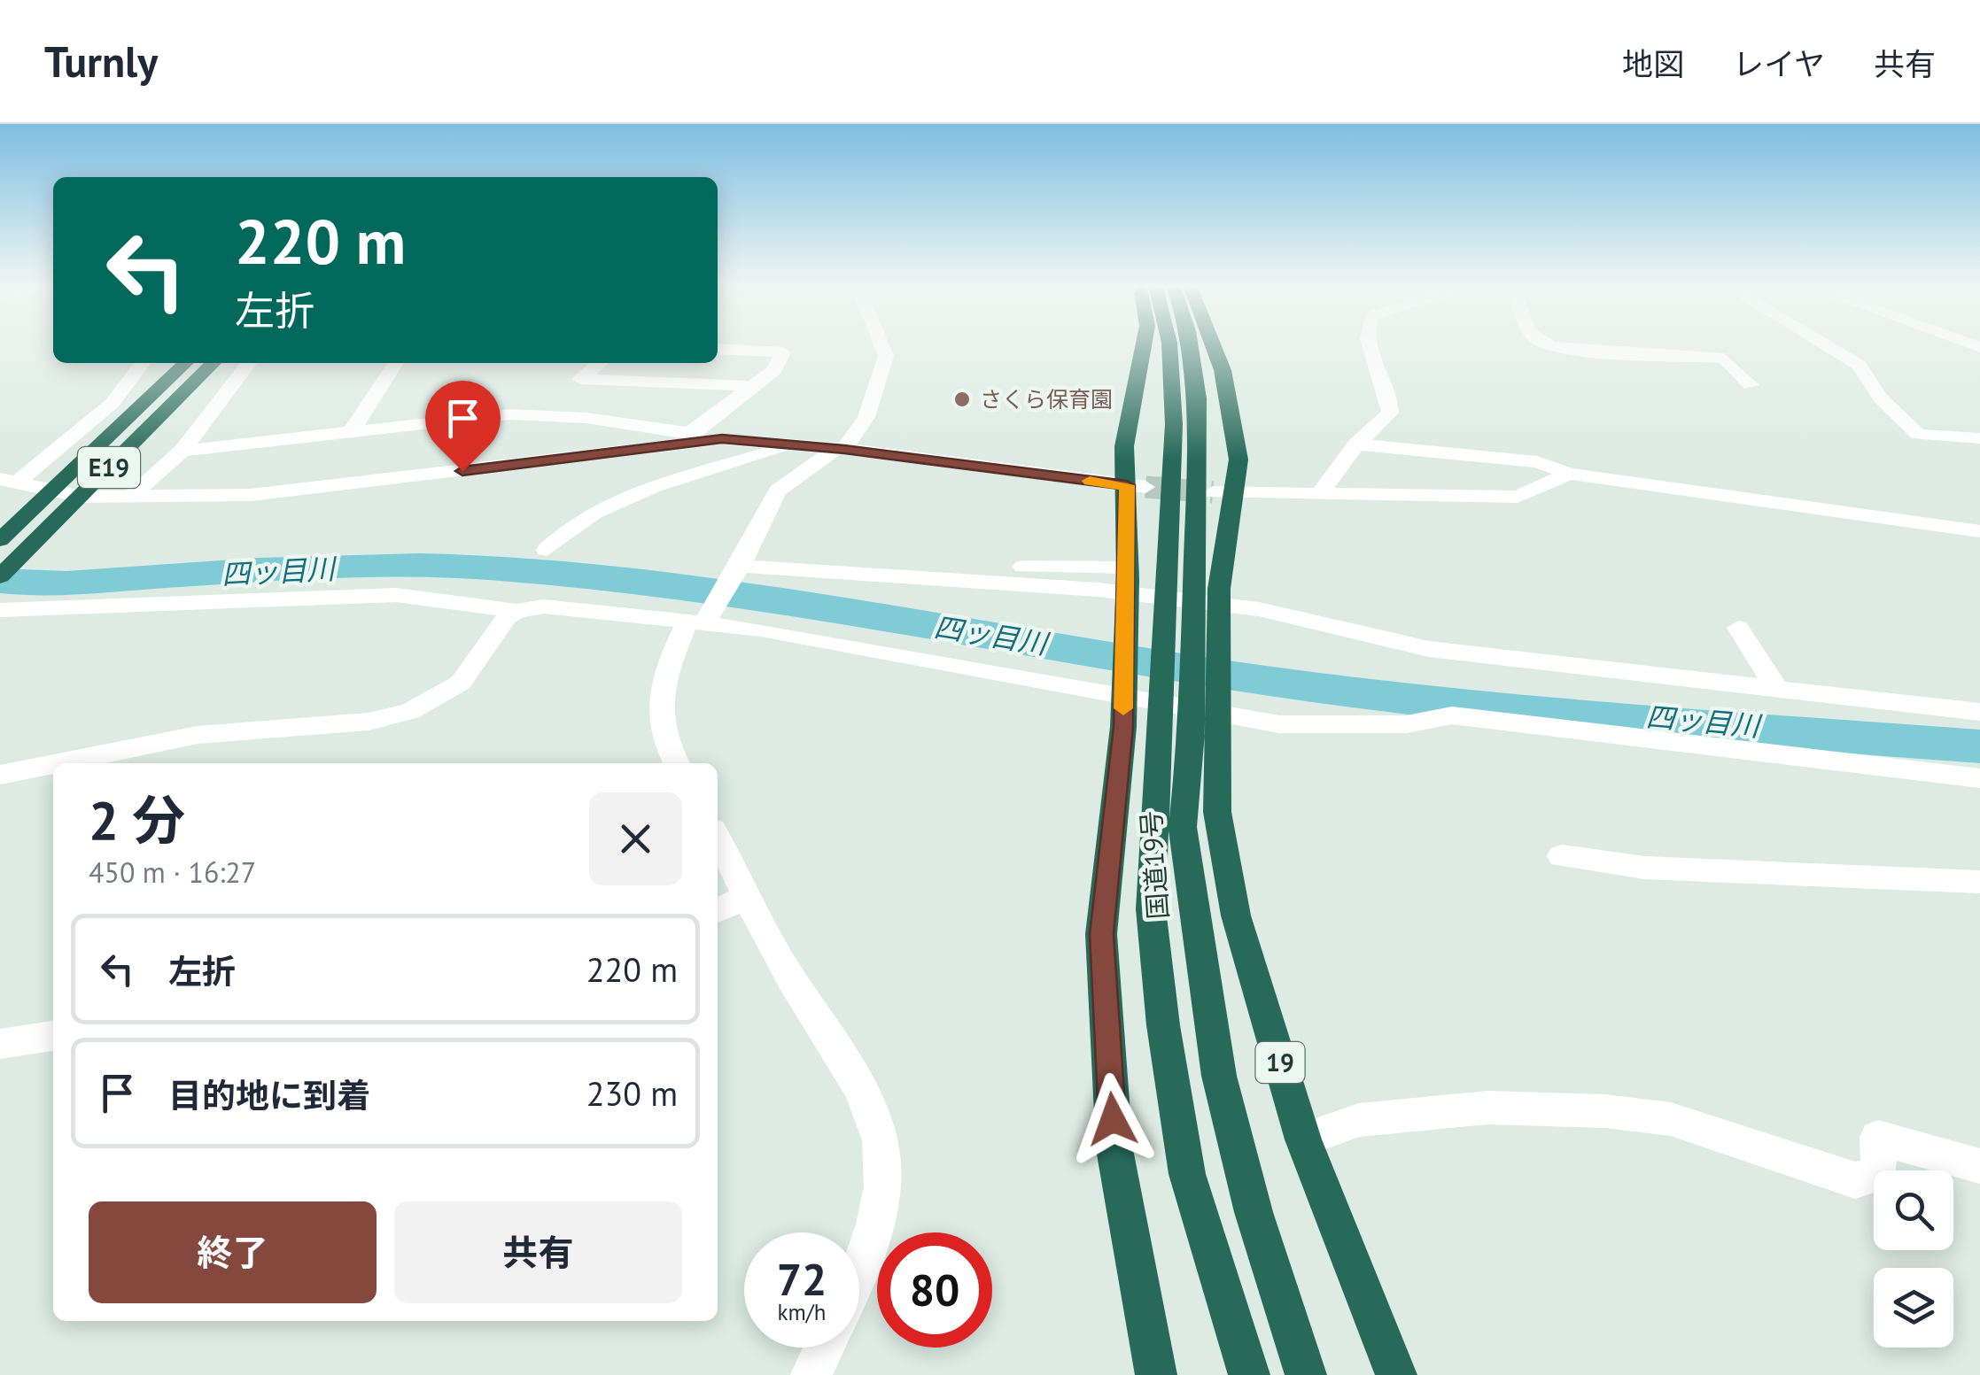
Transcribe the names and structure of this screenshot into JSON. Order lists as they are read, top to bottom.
{
  "streets": {
    "highway": ["E19", "国道19号", "19"]
  },
  "crossings": [
    ["国道19号", "19"]
  ],
  "water": ["四ッ目川"],
  "places": ["さくら保育園"],
  "page": {
    "header": "Turnly",
    "nav": ["地図", "レイヤ", "共有"],
    "turn": ["220 m", "左折"],
    "heading": ["2 分", "450 m · 16:27"],
    "list": [
      {
        "name": "左折",
        "value": "220 m"
      },
      {
        "name": "目的地に到着",
        "value": "230 m"
      }
    ],
    "buttons": ["終了", "共有"],
    "speed": "72 km/h",
    "limit": "80"
  }
}
